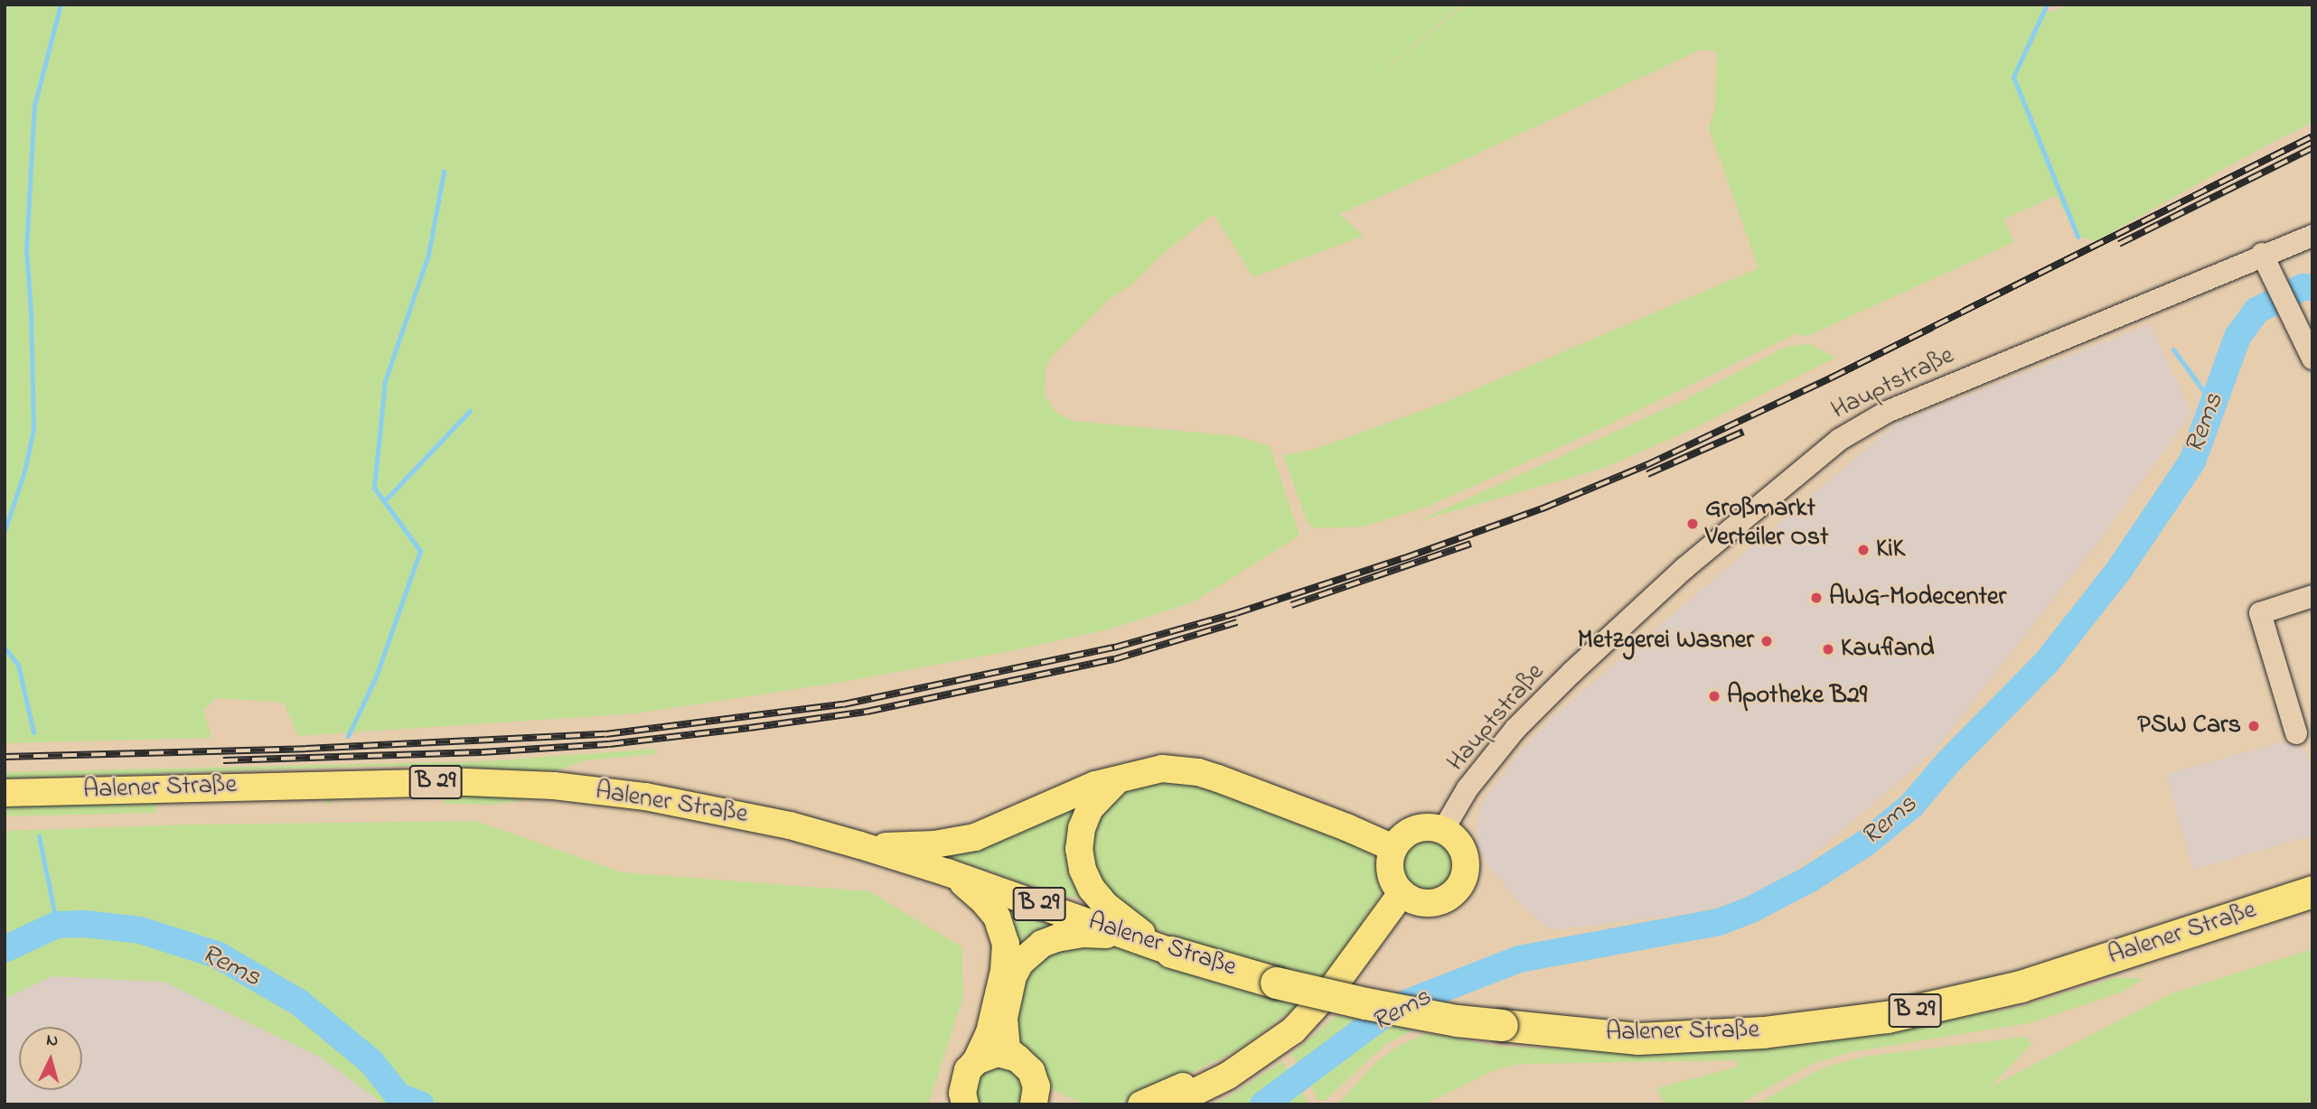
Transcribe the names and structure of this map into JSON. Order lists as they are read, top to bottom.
{
  "streets": {
    "highway": ["B 29", "Aalener Straße"],
    "street": ["Hauptstraße"]
  },
  "water": ["Rems"],
  "places": [
    "Großmarkt Verteiler Ost",
    "KiK",
    "AWG-Modecenter",
    "Metzgerei Wasner",
    "Kaufland",
    "Apotheke B29",
    "PSW Cars"
  ],
  "north": "top"
}
